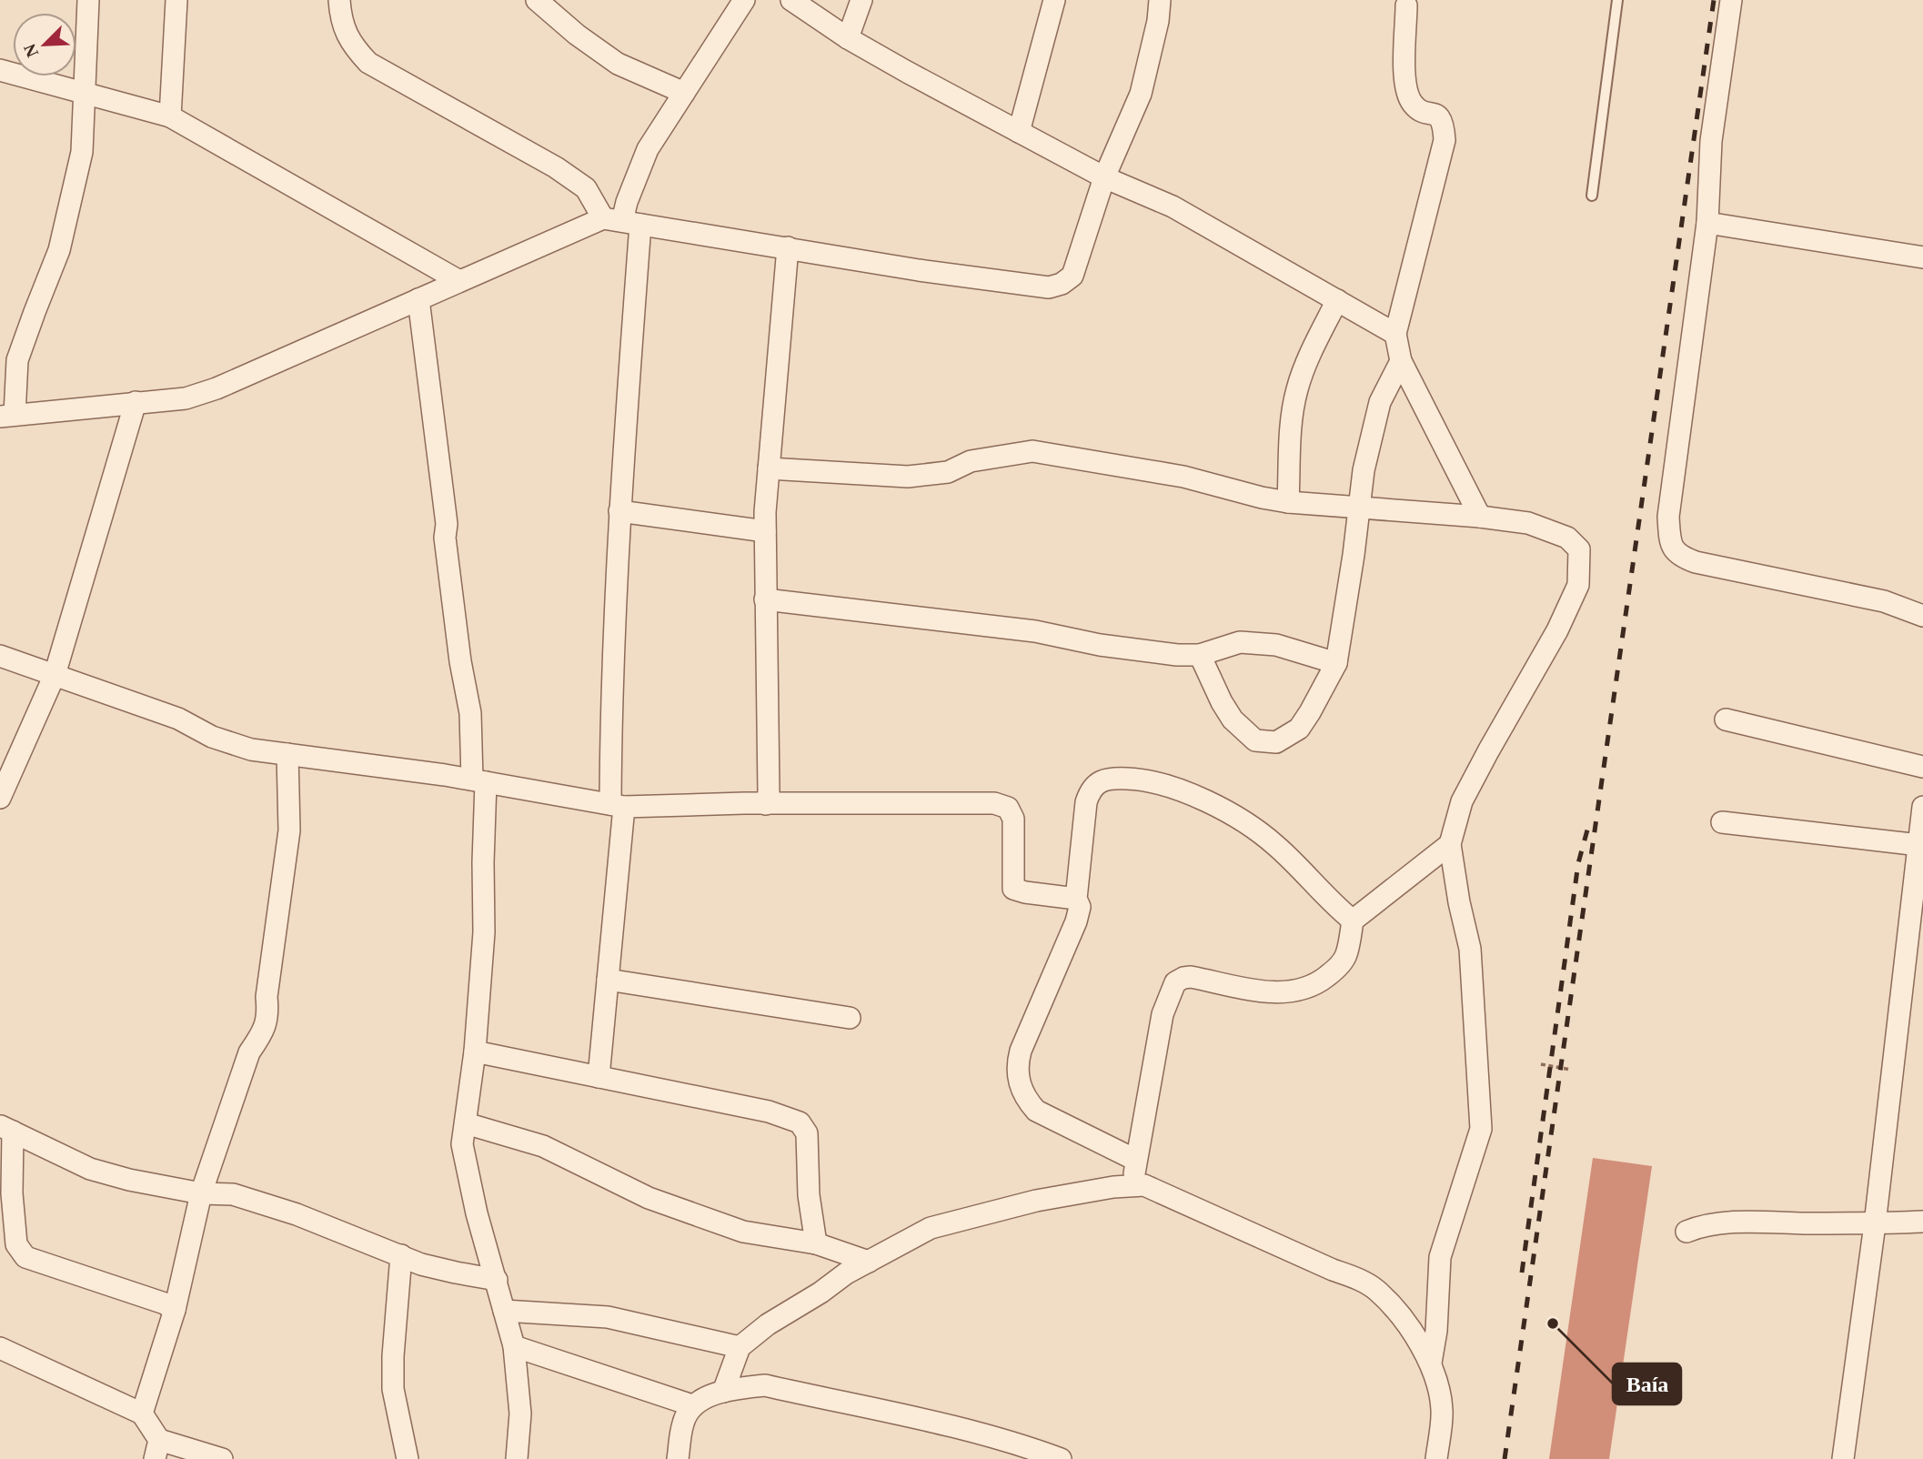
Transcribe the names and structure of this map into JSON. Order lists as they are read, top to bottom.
{
  "places": ["Baía"],
  "north": "bottom left"
}
